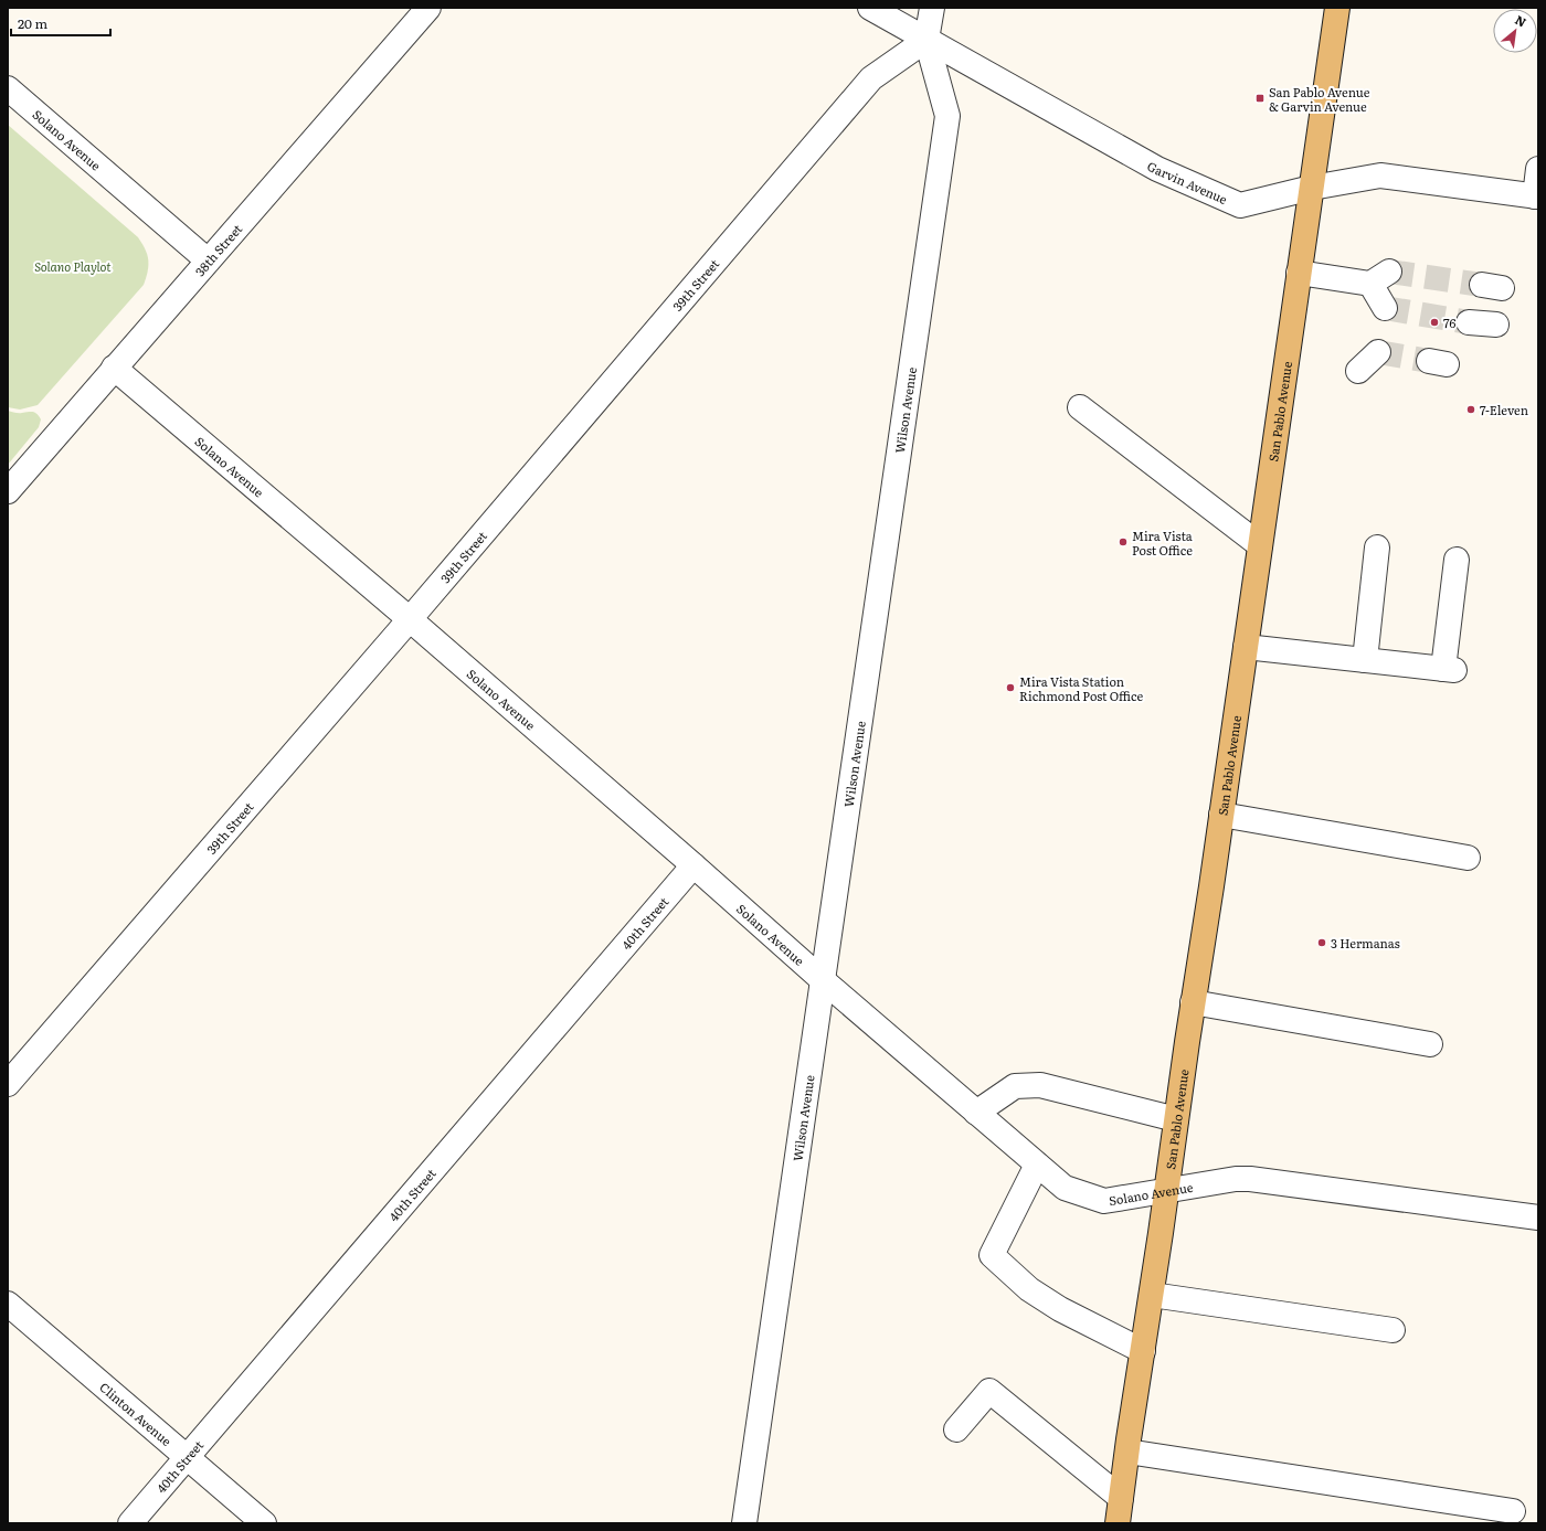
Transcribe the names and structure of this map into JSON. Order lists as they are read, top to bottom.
{
  "streets": {
    "main road": ["San Pablo Avenue"],
    "street": [
      "Solano Avenue",
      "Garvin Avenue",
      "38th Street",
      "39th Street",
      "Wilson Avenue",
      "40th Street",
      "Clinton Avenue"
    ]
  },
  "crossings": [
    ["Solano Avenue", "38th Street"],
    ["Solano Avenue", "39th Street"],
    ["Solano Avenue", "Wilson Avenue"],
    ["Solano Avenue", "San Pablo Avenue"],
    ["Solano Avenue", "40th Street"],
    ["Garvin Avenue", "39th Street"],
    ["Garvin Avenue", "Wilson Avenue"],
    ["Garvin Avenue", "San Pablo Avenue"],
    ["39th Street", "Wilson Avenue"],
    ["40th Street", "Clinton Avenue"]
  ],
  "parks": ["Solano Playlot"],
  "places": {
    "transit": ["San Pablo Avenue & Garvin Avenue"],
    "other": [
      "76",
      "7-Eleven",
      "Mira Vista Post Office",
      "Mira Vista Station Richmond Post Office",
      "3 Hermanas"
    ]
  },
  "scale_bar": "20 m",
  "north": "top right"
}
